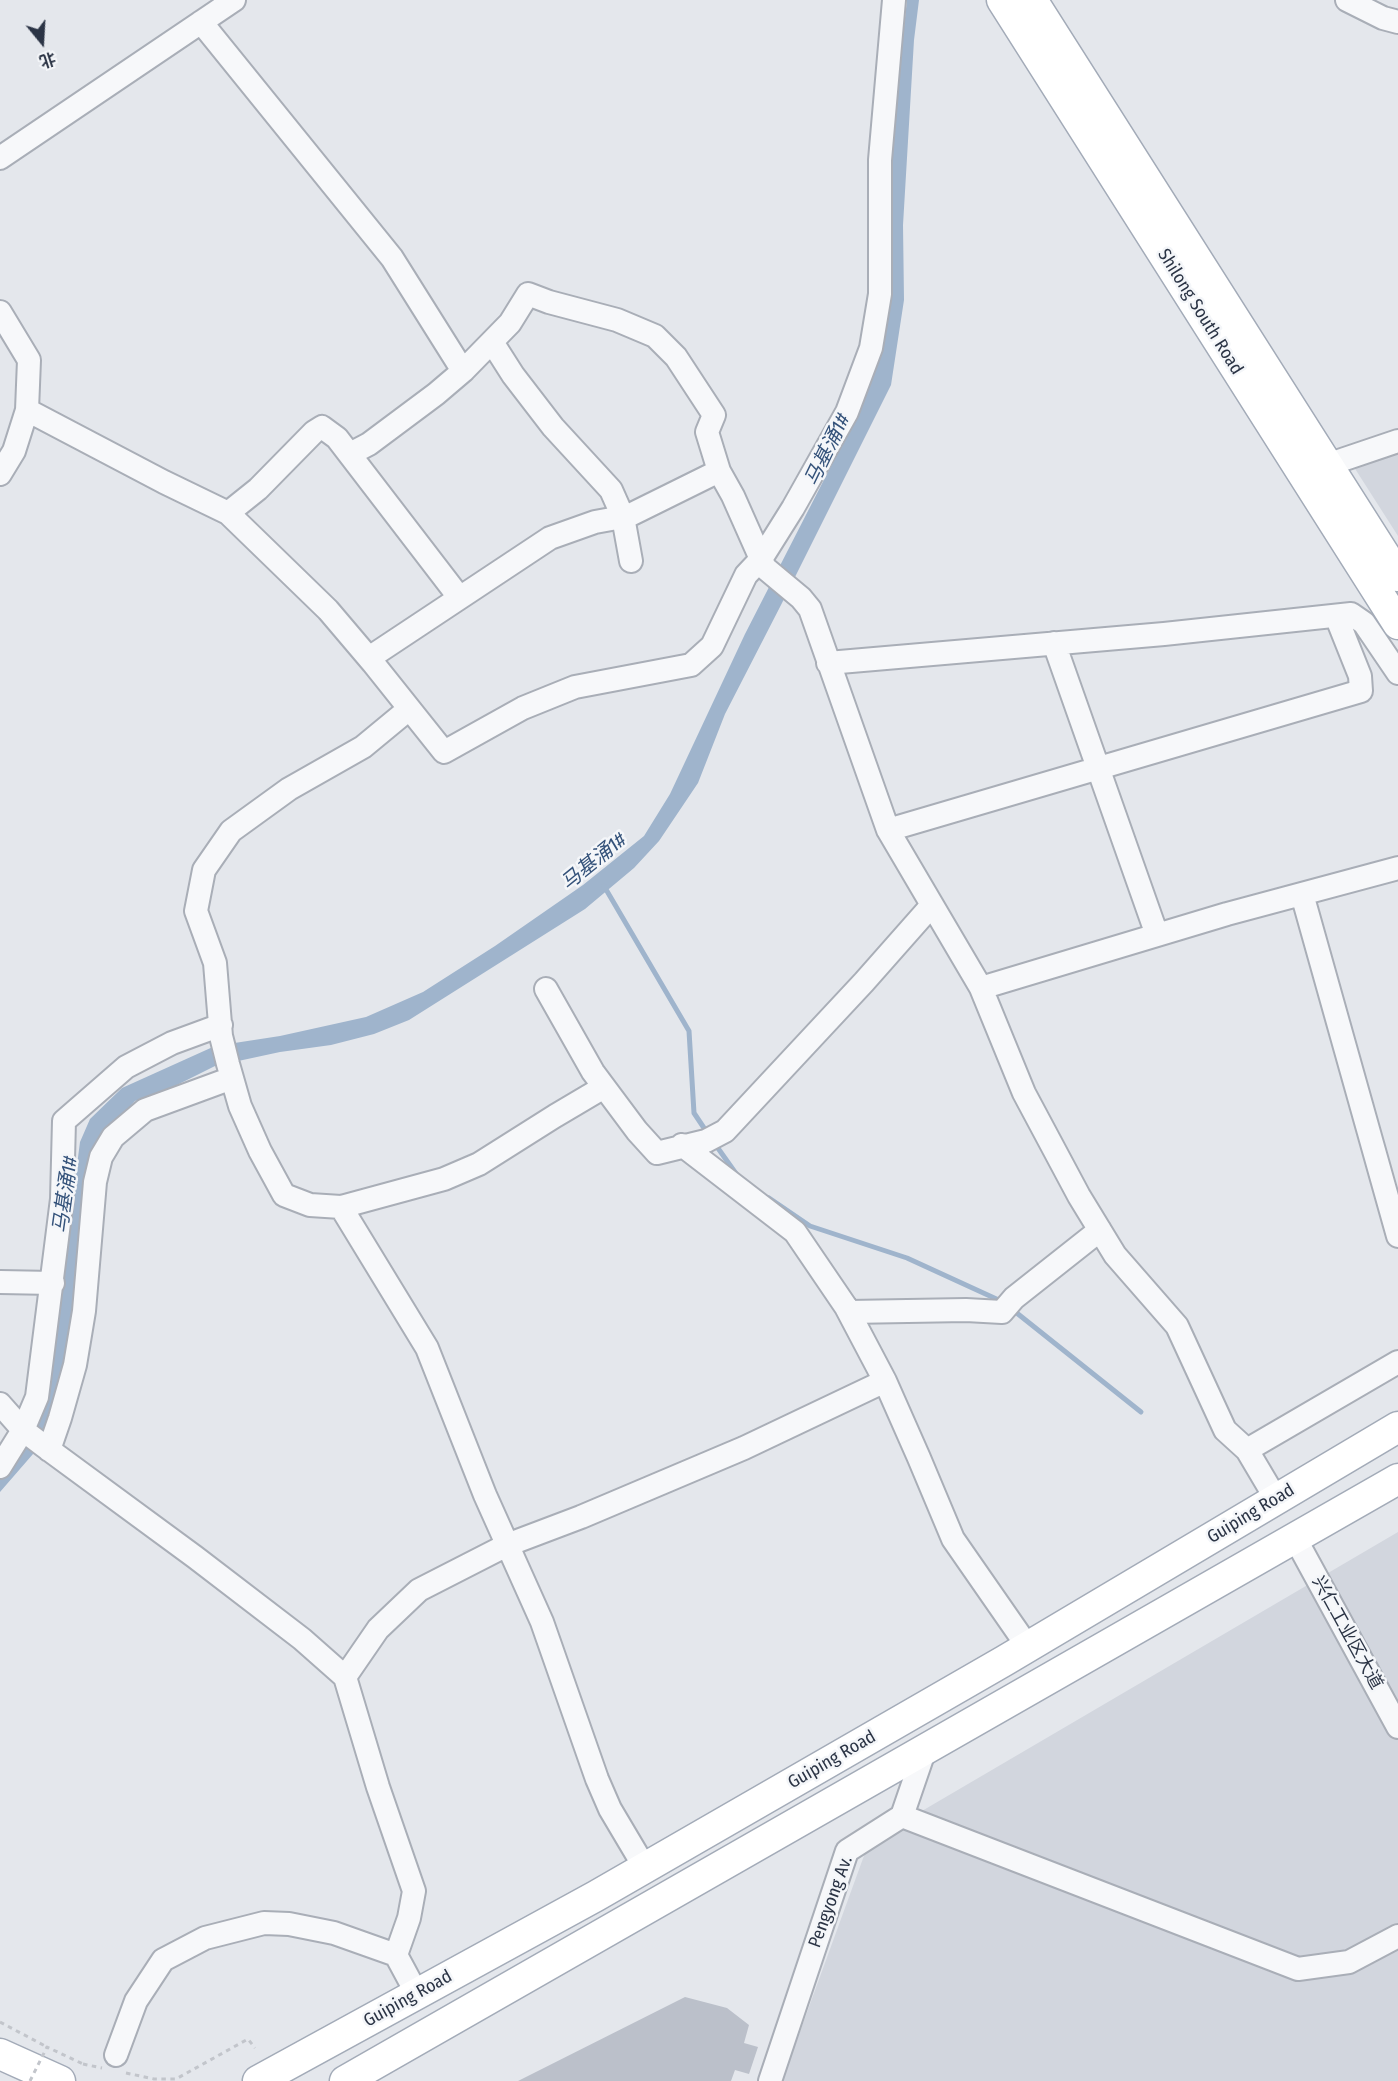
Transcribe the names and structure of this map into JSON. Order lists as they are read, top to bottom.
{
  "streets": {
    "main road": ["Shilong South Road", "Guiping Road"],
    "street": ["兴仁工业区大道", "Pengyong Av."]
  },
  "crossings": [
    ["Guiping Road", "兴仁工业区大道"]
  ],
  "water": ["马基涌1#"],
  "north": "bottom"
}
